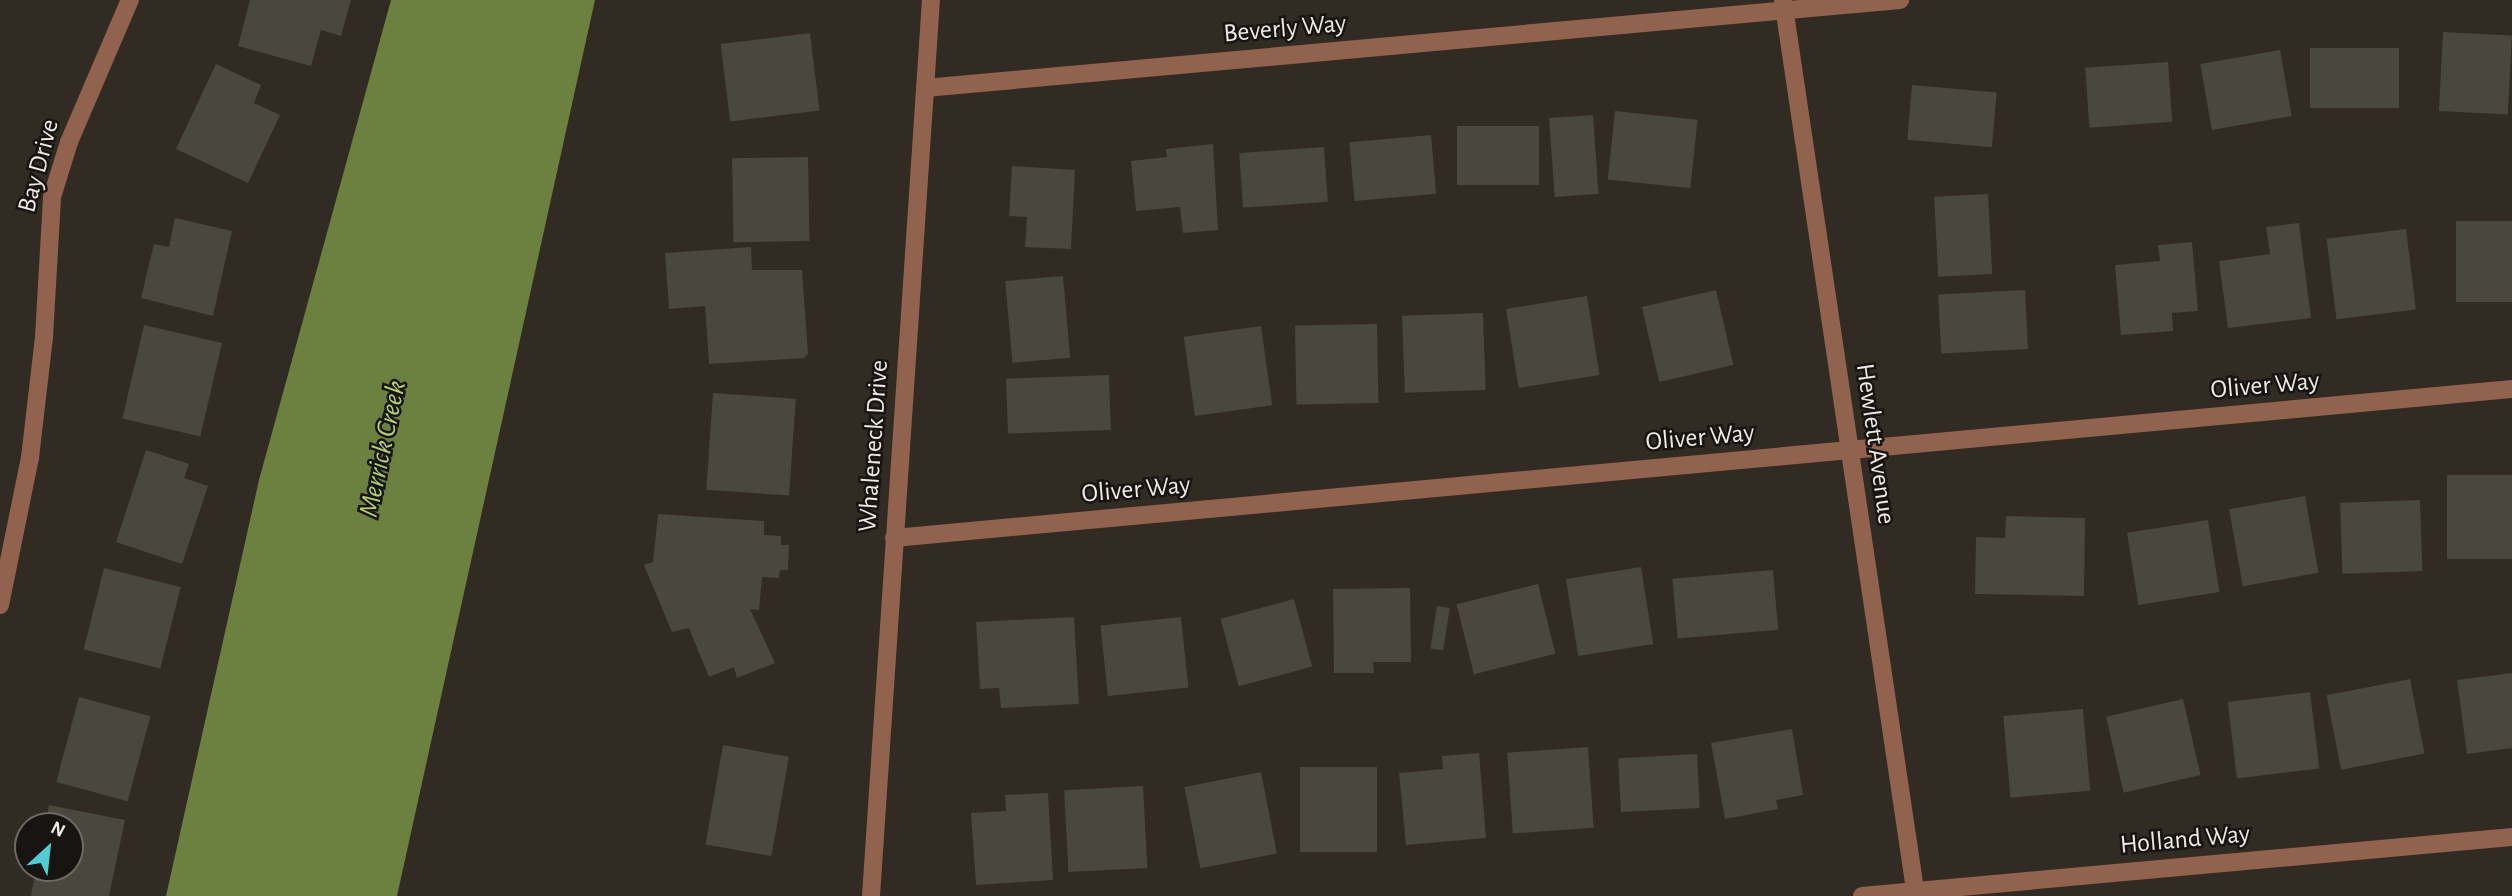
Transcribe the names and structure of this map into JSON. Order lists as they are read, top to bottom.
{
  "streets": {
    "street": [
      "Beverly Way",
      "Bay Drive",
      "Oliver Way",
      "Hewlett Avenue",
      "Whaleneck Drive",
      "Holland Way"
    ]
  },
  "crossings": [
    ["Beverly Way", "Hewlett Avenue"],
    ["Beverly Way", "Whaleneck Drive"],
    ["Oliver Way", "Hewlett Avenue"],
    ["Oliver Way", "Whaleneck Drive"],
    ["Hewlett Avenue", "Holland Way"]
  ],
  "water": ["Merrick Creek"],
  "north": "top right"
}
